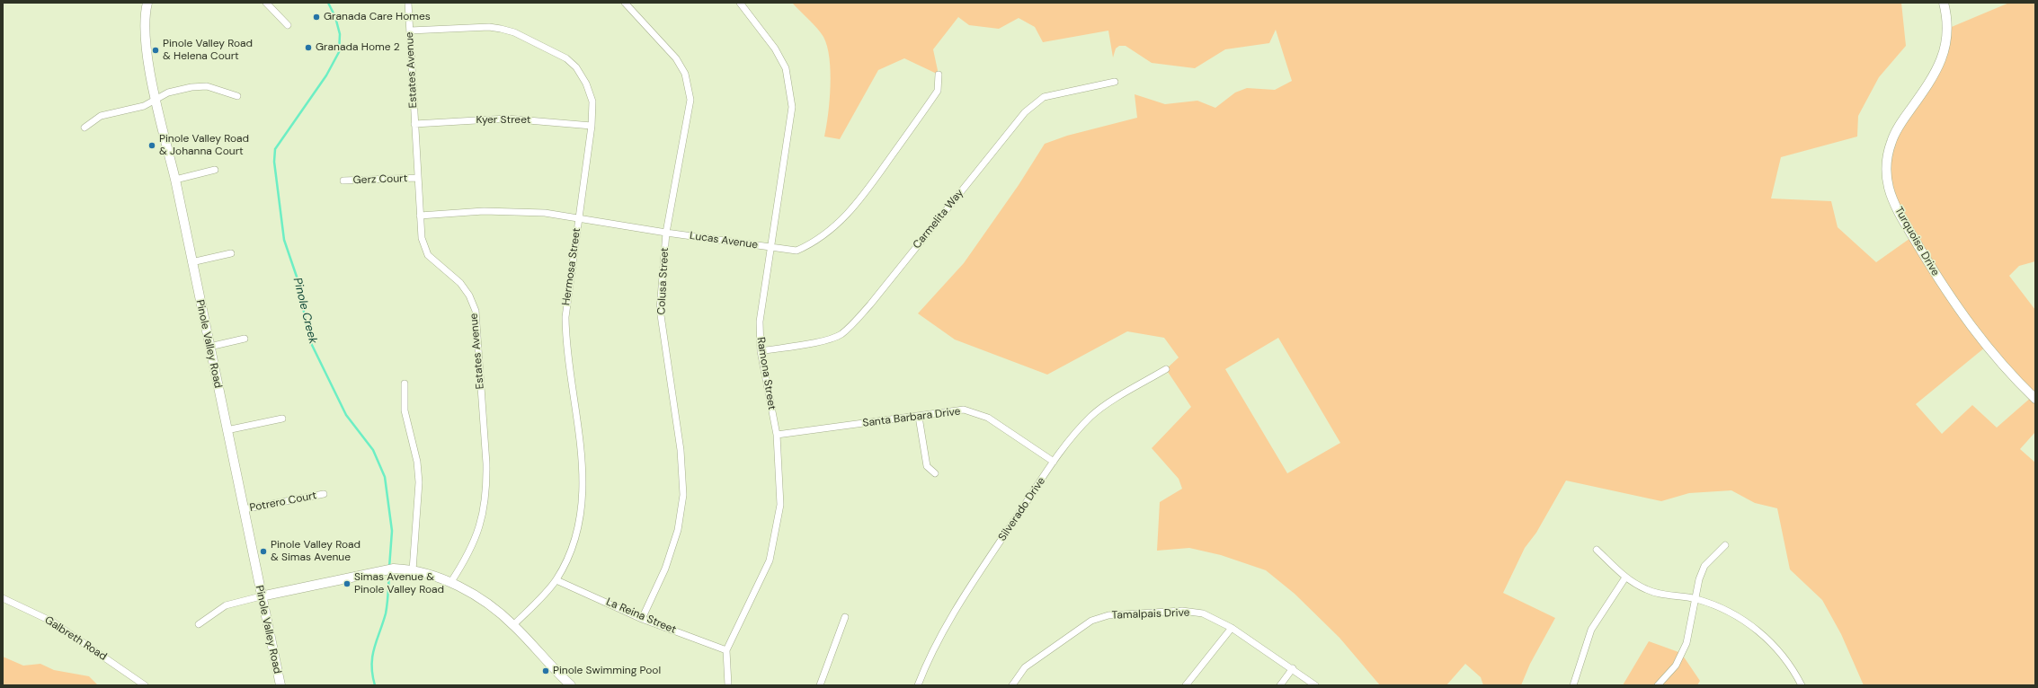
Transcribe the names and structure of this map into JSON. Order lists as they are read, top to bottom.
{
  "streets": {
    "street": [
      "Estates Avenue",
      "Kyer Street",
      "Gerz Court",
      "Carmelita Way",
      "Lucas Avenue",
      "Turquoise Drive",
      "Hermosa Street",
      "Colusa Street",
      "Pinole Valley Road",
      "Ramona Street",
      "Santa Barbara Drive",
      "Potrero Court",
      "Silverado Drive",
      "Tamalpais Drive",
      "La Reina Street",
      "Galbreth Road"
    ]
  },
  "crossings": [
    ["Estates Avenue", "Kyer Street"],
    ["Estates Avenue", "Gerz Court"],
    ["Estates Avenue", "Lucas Avenue"],
    ["Estates Avenue", "Hermosa Street"],
    ["Kyer Street", "Hermosa Street"],
    ["Carmelita Way", "Ramona Street"],
    ["Lucas Avenue", "Hermosa Street"],
    ["Lucas Avenue", "Colusa Street"],
    ["Lucas Avenue", "Ramona Street"],
    ["Hermosa Street", "La Reina Street"],
    ["Colusa Street", "La Reina Street"],
    ["Pinole Valley Road", "Potrero Court"],
    ["Ramona Street", "Santa Barbara Drive"],
    ["Ramona Street", "La Reina Street"],
    ["Santa Barbara Drive", "Silverado Drive"]
  ],
  "water": ["Pinole Creek"],
  "places": [
    "Granada Care Homes",
    "Granada Home 2",
    "Pinole Valley Road & Helena Court",
    "Pinole Valley Road & Johanna Court",
    "Pinole Valley Road & Simas Avenue",
    "Simas Avenue & Pinole Valley Road",
    "Pinole Swimming Pool"
  ]
}
